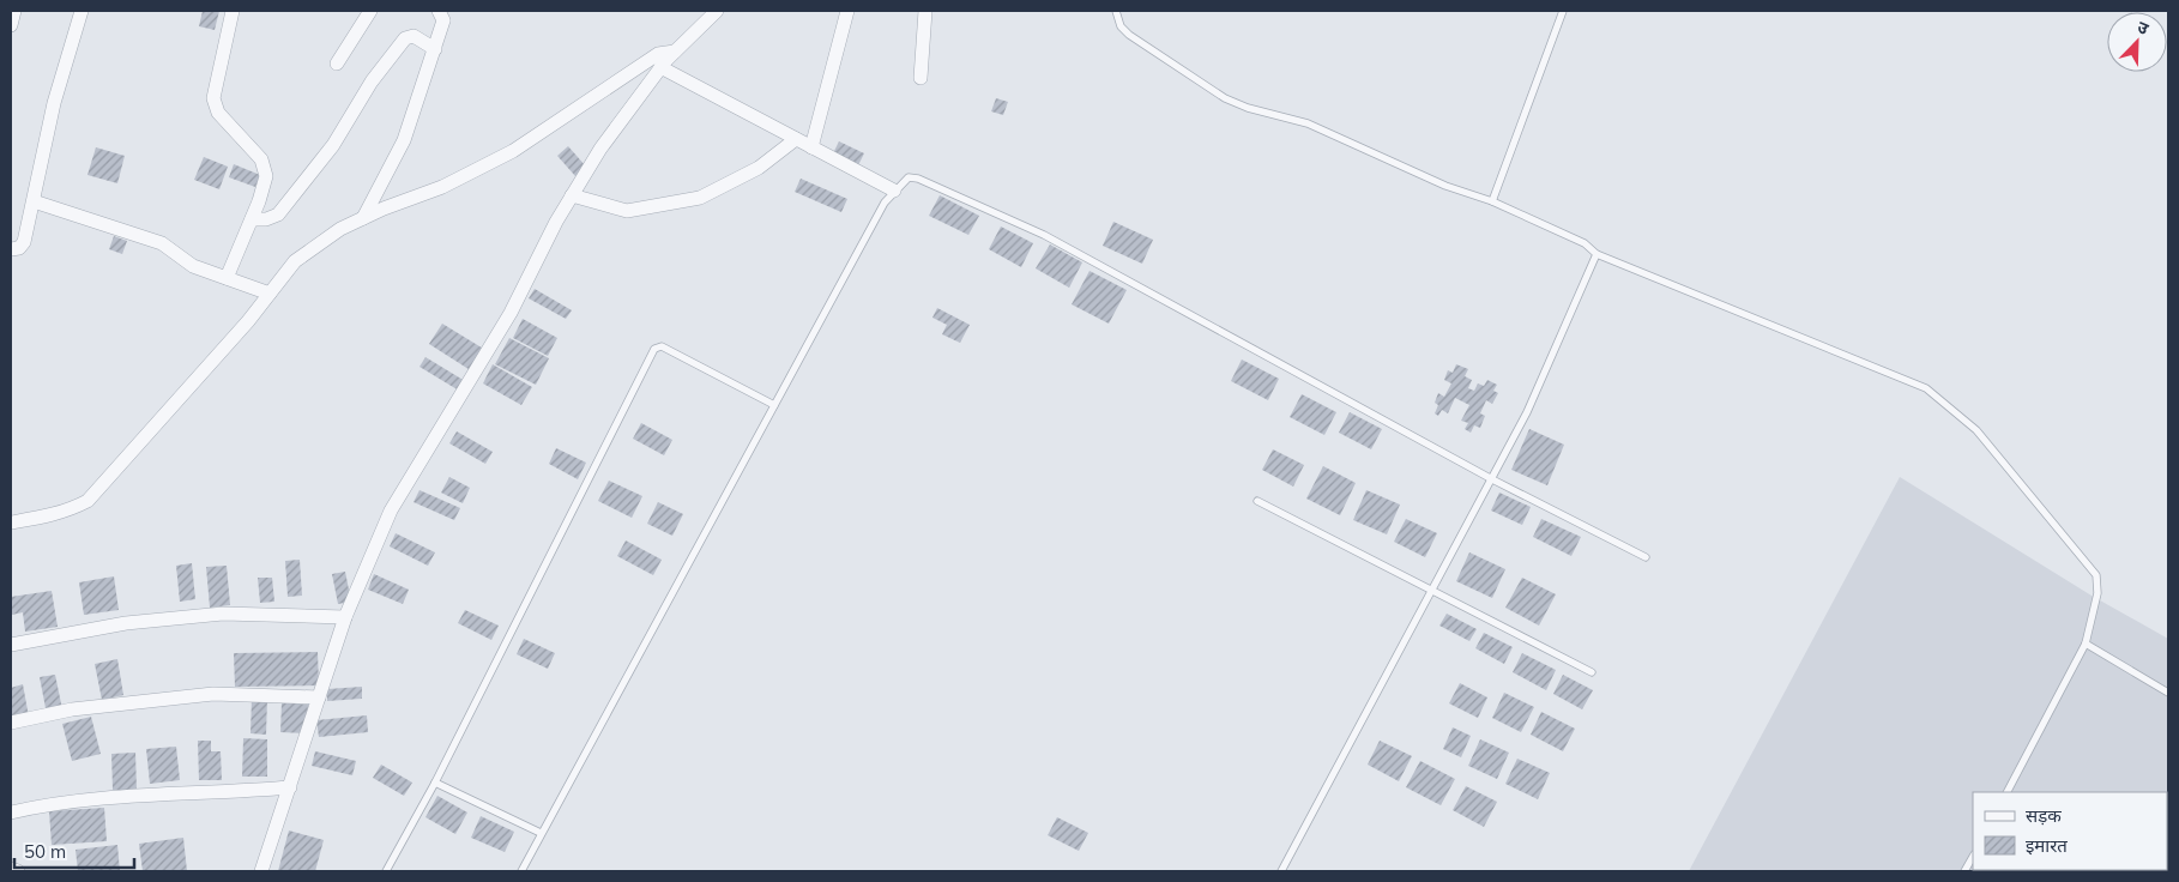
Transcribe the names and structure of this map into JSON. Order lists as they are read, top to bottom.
{
  "legend": ["सड़क", "इमारत"],
  "scale_bar": "50 m",
  "north": "top right"
}
